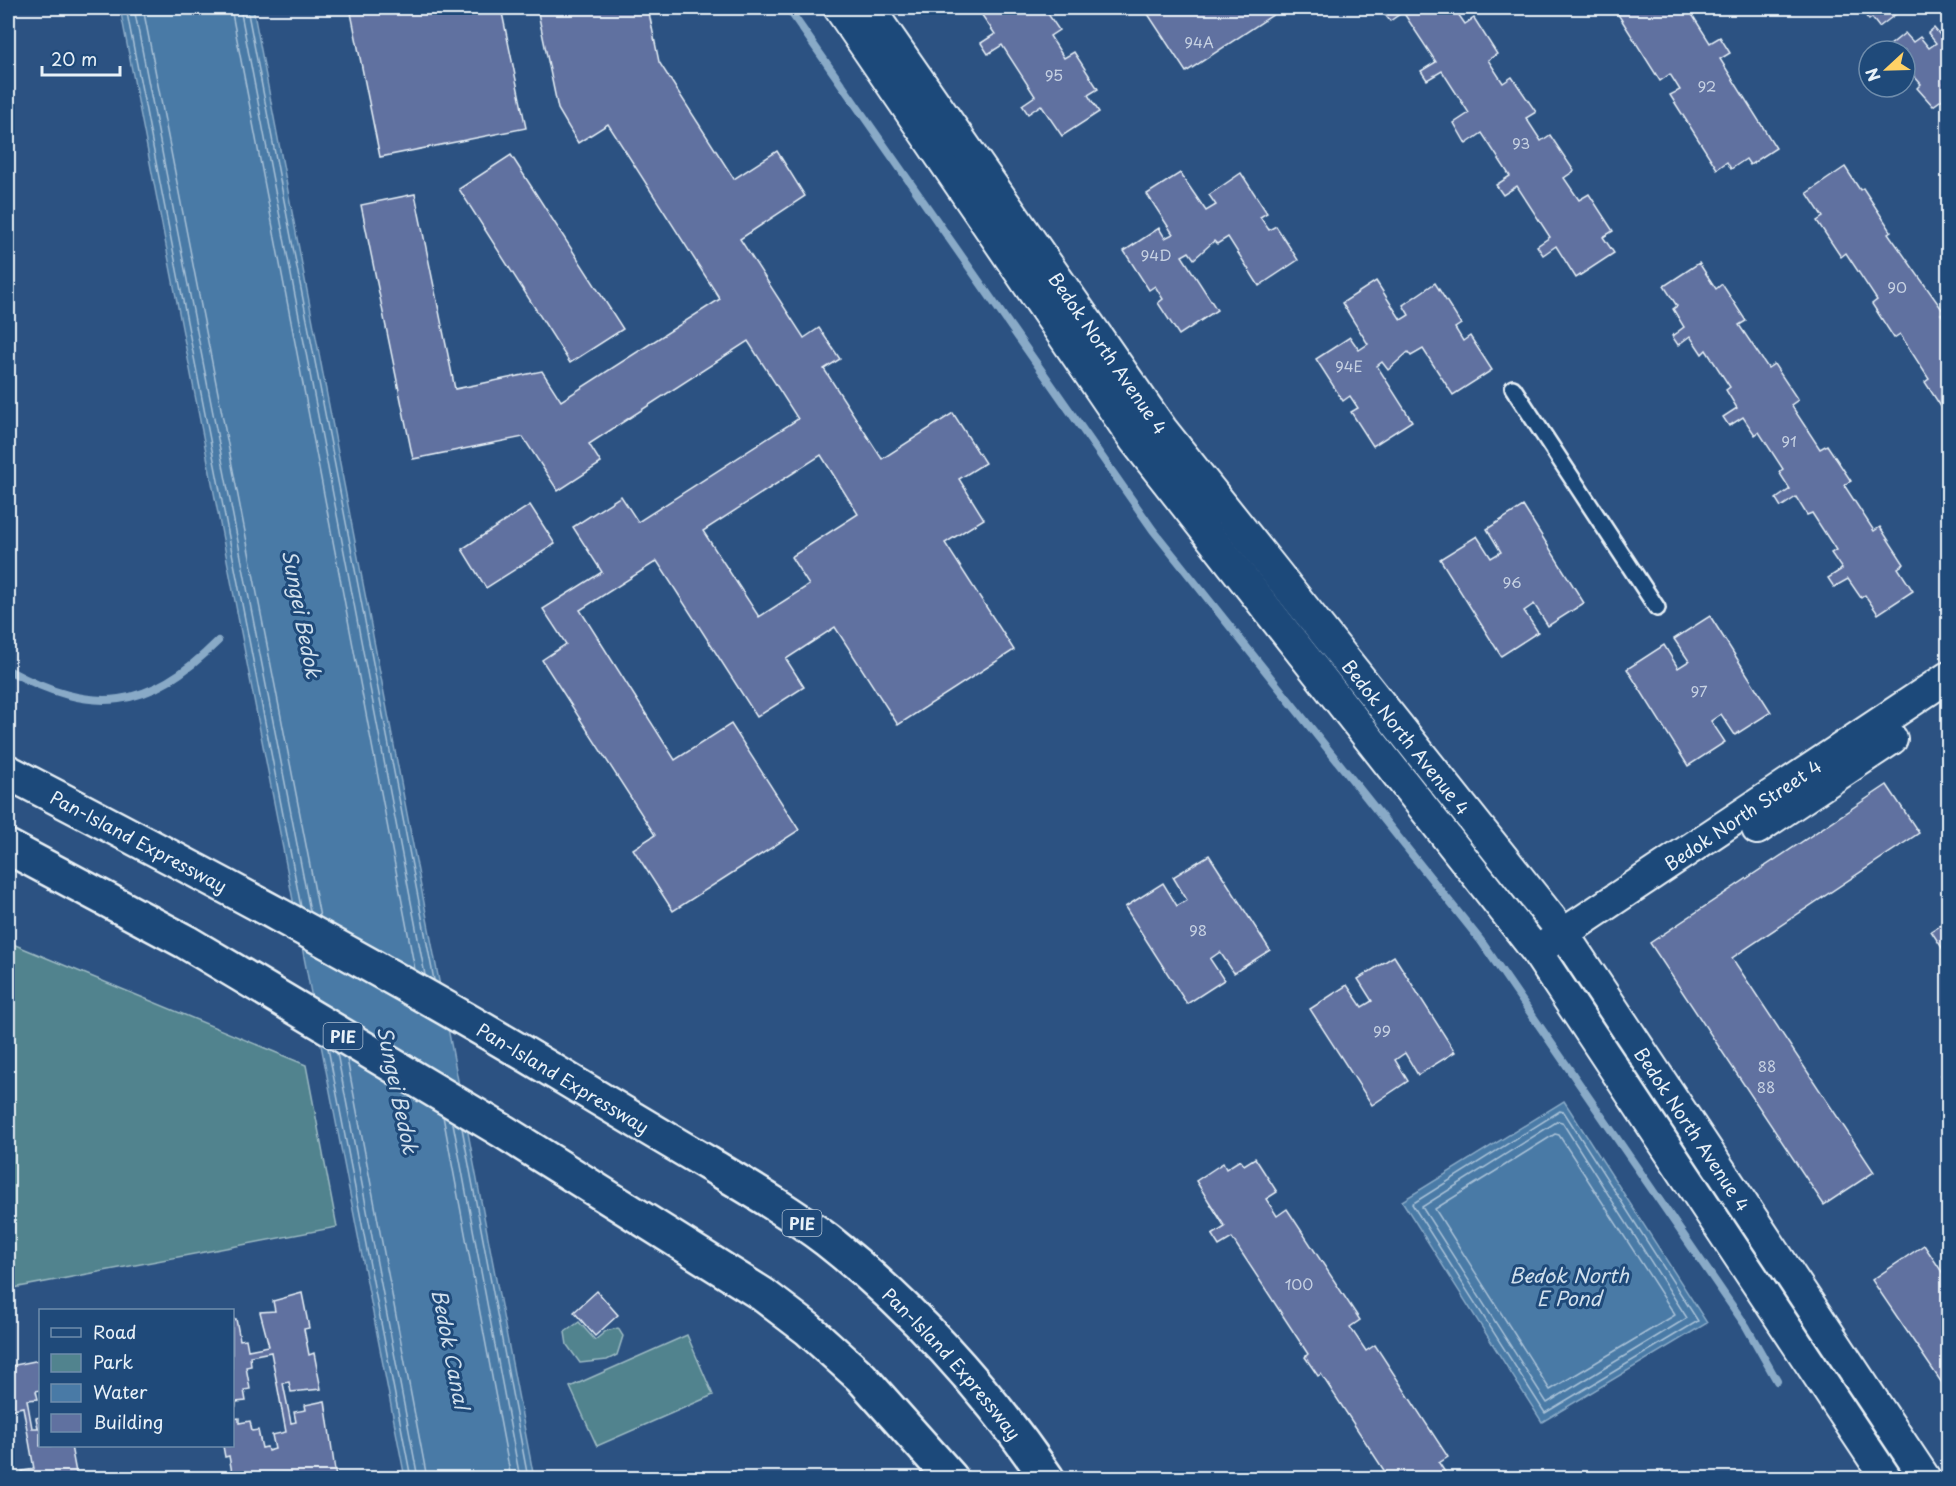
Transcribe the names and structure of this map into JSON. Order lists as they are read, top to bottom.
{
  "streets": {
    "highway": ["Pan-Island Expressway", "PIE"],
    "street": ["Bedok North Avenue 4", "Bedok North Street 4"]
  },
  "crossings": [
    ["Bedok North Avenue 4", "Bedok North Street 4"]
  ],
  "water": ["Sungei Bedok", "Bedok North E Pond", "Bedok Canal"],
  "house_numbers": [
    "94A",
    "95",
    "92",
    "93",
    "94D",
    "90",
    "94E",
    "91",
    "96",
    "97",
    "98",
    "99",
    "88",
    "88",
    "100"
  ],
  "legend": [
    "Road",
    "Park",
    "Water",
    "Building"
  ],
  "scale_bar": "20 m",
  "north": "left"
}
